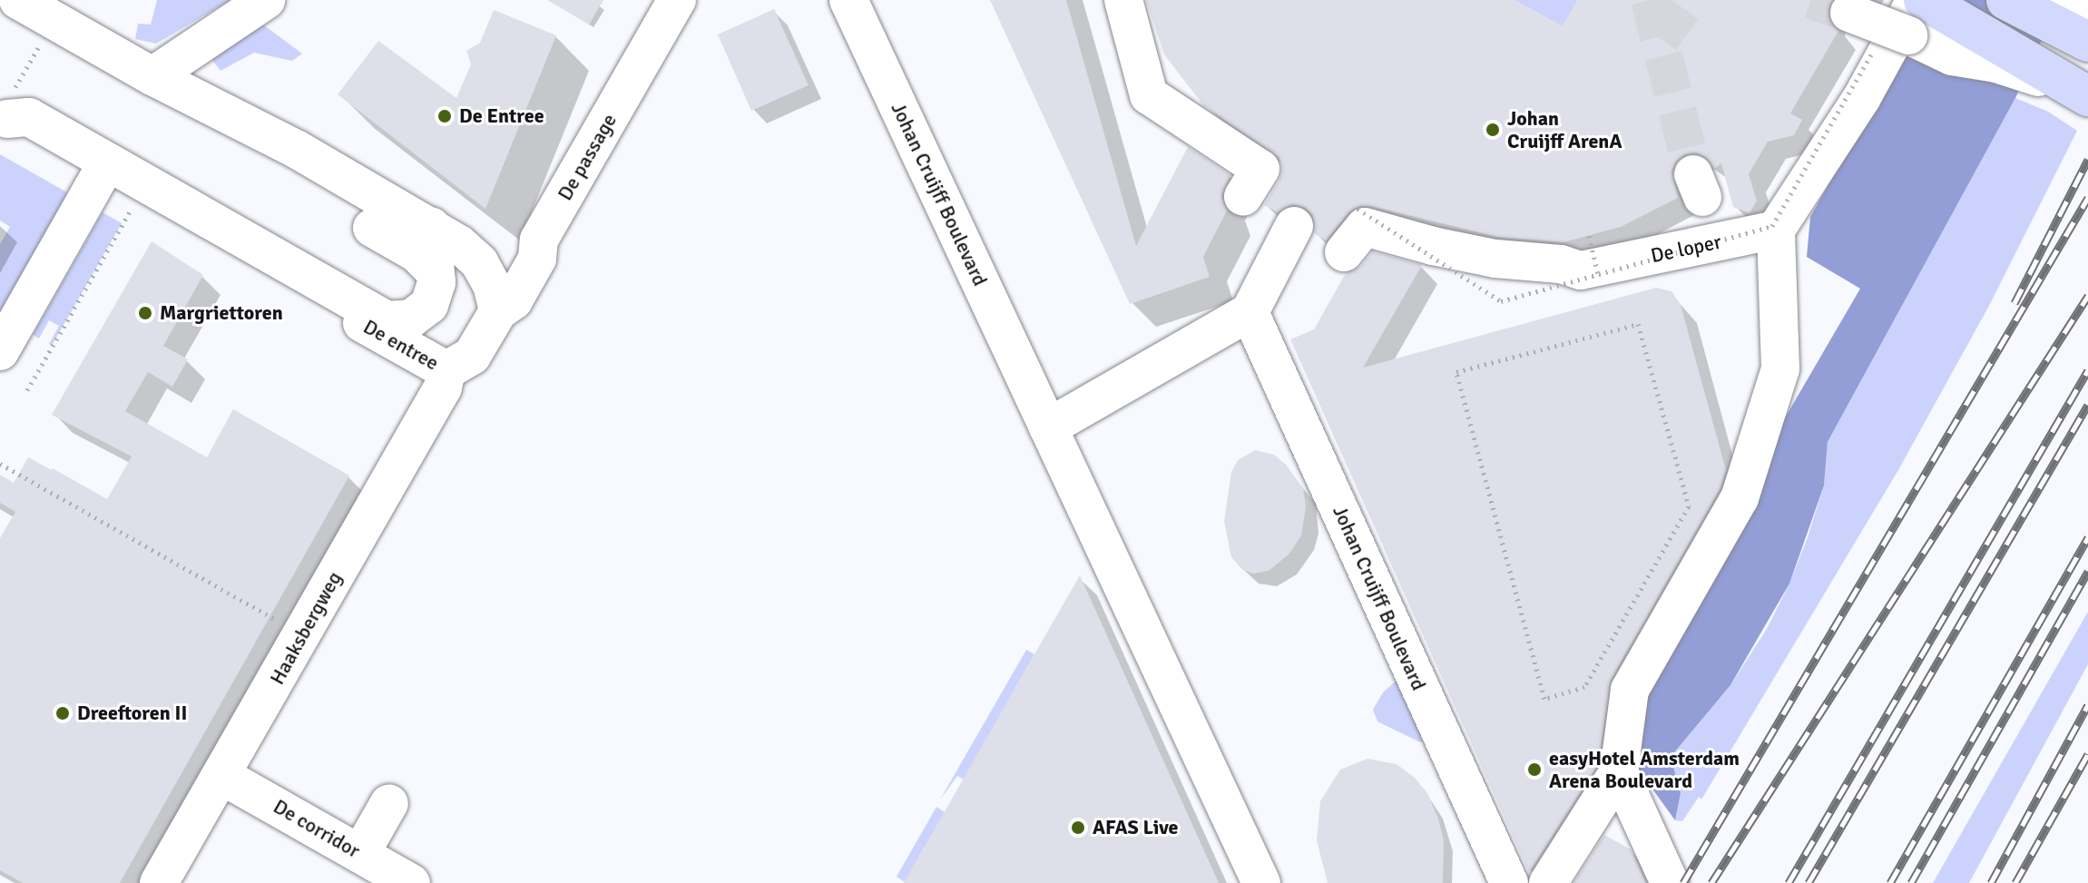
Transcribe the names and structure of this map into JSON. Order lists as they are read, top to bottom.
{
  "streets": {
    "street": [
      "De passage",
      "Johan Cruijff Boulevard",
      "De loper",
      "De entree",
      "Haaksbergweg",
      "De corridor"
    ]
  },
  "crossings": [
    ["De passage", "De entree"],
    ["De entree", "Haaksbergweg"],
    ["Haaksbergweg", "De corridor"]
  ],
  "places": [
    "De Entree",
    "Johan Cruijff ArenA",
    "Margriettoren",
    "Dreeftoren II",
    "easyHotel Amsterdam Arena Boulevard",
    "AFAS Live"
  ]
}
